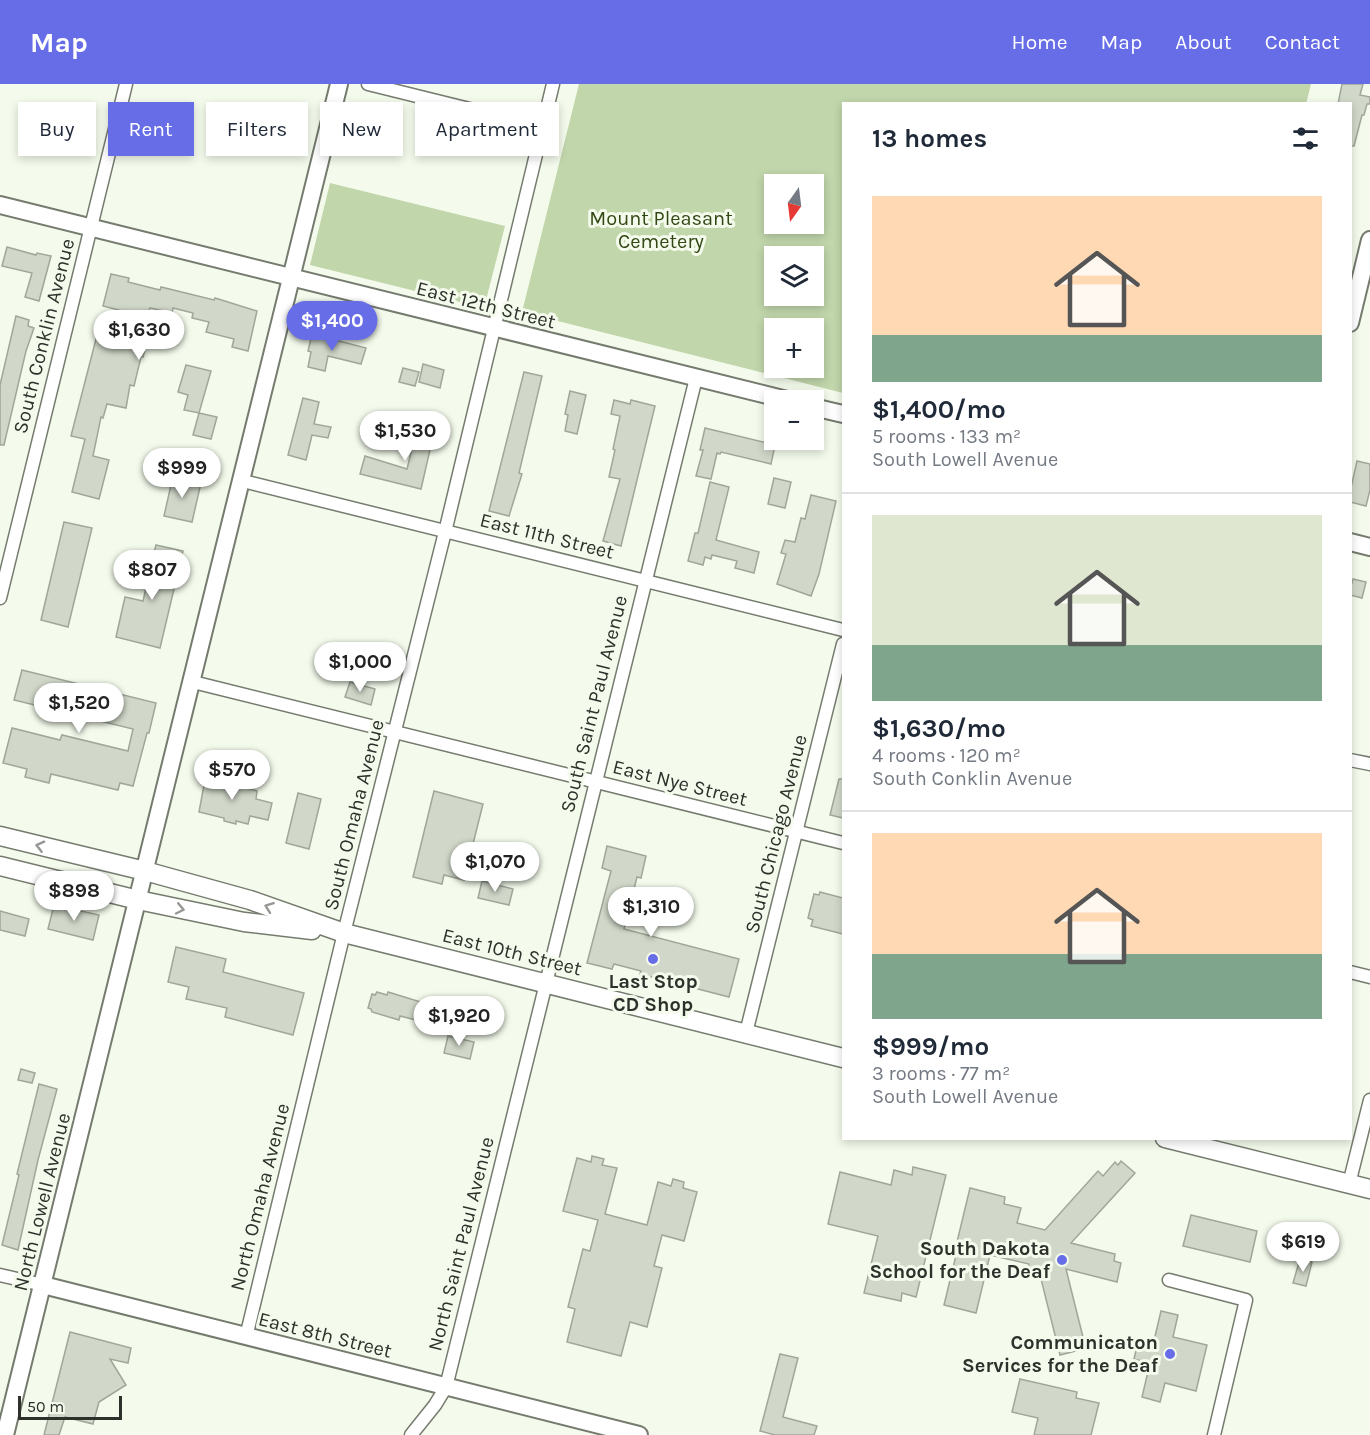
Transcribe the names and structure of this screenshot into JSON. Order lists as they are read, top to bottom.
{
  "streets": {
    "main road": ["East 10th Street"],
    "street": [
      "East 12th Street",
      "South Conklin Avenue",
      "East 11th Street",
      "South Saint Paul Avenue",
      "East Nye Street",
      "South Omaha Avenue",
      "South Chicago Avenue",
      "North Omaha Avenue",
      "North Lowell Avenue",
      "North Saint Paul Avenue",
      "East 8th Street"
    ]
  },
  "crossings": [
    ["East 12th Street", "South Conklin Avenue"],
    ["East 12th Street", "South Saint Paul Avenue"],
    ["East 12th Street", "South Omaha Avenue"],
    ["East 12th Street", "North Lowell Avenue"],
    ["East 11th Street", "South Saint Paul Avenue"],
    ["East 11th Street", "South Omaha Avenue"],
    ["East 11th Street", "North Lowell Avenue"],
    ["South Saint Paul Avenue", "East Nye Street"],
    ["South Saint Paul Avenue", "East 10th Street"],
    ["South Saint Paul Avenue", "North Saint Paul Avenue"],
    ["East Nye Street", "South Omaha Avenue"],
    ["East Nye Street", "South Chicago Avenue"],
    ["East Nye Street", "North Lowell Avenue"],
    ["South Omaha Avenue", "East 10th Street"],
    ["South Omaha Avenue", "North Omaha Avenue"],
    ["South Chicago Avenue", "East 10th Street"],
    ["East 10th Street", "North Lowell Avenue"],
    ["North Omaha Avenue", "East 8th Street"],
    ["North Lowell Avenue", "East 8th Street"],
    ["North Saint Paul Avenue", "East 8th Street"]
  ],
  "parks": ["Mount Pleasant Cemetery"],
  "places": ["Last Stop CD Shop", "South Dakota School for the Deaf", "Communicaton Services for the Deaf"],
  "scale_bar": "50 m",
  "north": "bottom",
  "page": {
    "header": "Map",
    "nav": [
      "Home",
      "Map",
      "About",
      "Contact"
    ],
    "chip": [
      "Buy",
      "Rent",
      "Filters",
      "New",
      "Apartment"
    ],
    "heading": "13 homes",
    "map_buttons": ["+", "−"],
    "list": [
      {
        "name": "$1,400/mo",
        "note": "5 rooms · 133 m² · South Lowell Avenue"
      },
      {
        "name": "$1,630/mo",
        "note": "4 rooms · 120 m² · South Conklin Avenue"
      },
      {
        "name": "$999/mo",
        "note": "3 rooms · 77 m² · South Lowell Avenue"
      }
    ],
    "price": [
      "$1,400",
      "$1,630",
      "$1,530",
      "$999",
      "$807",
      "$1,000",
      "$1,520",
      "$570",
      "$1,070",
      "$898",
      "$1,310",
      "$1,920",
      "$619"
    ],
    "scale": "50 m"
  }
}
